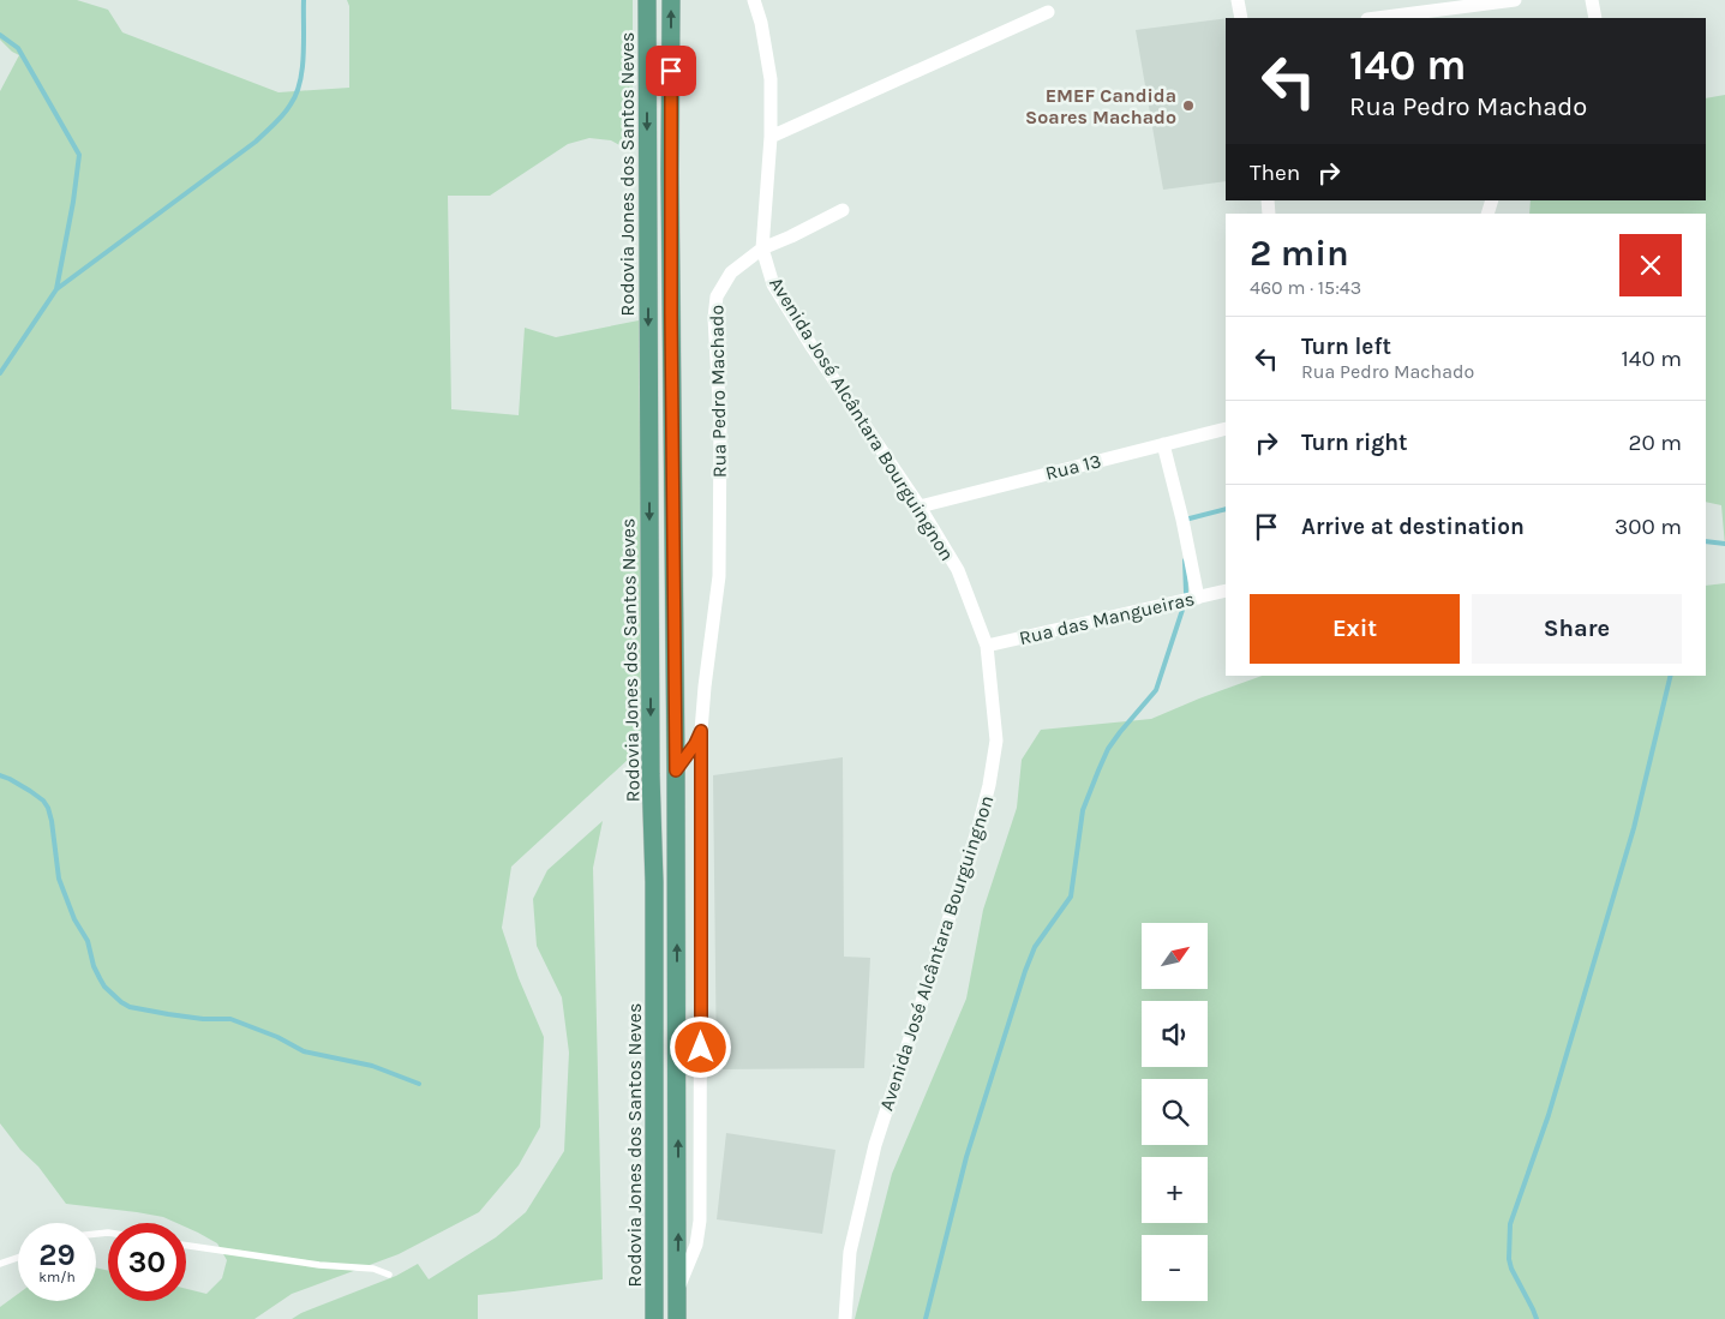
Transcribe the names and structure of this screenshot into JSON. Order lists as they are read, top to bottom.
{
  "streets": {
    "main road": ["Rodovia Jones dos Santos Neves"],
    "street": [
      "Rua Pedro Machado",
      "Avenida José Alcântara Bourguingnon",
      "Rua 13",
      "Rua das Mangueiras"
    ]
  },
  "crossings": [
    ["Rua Pedro Machado", "Avenida José Alcântara Bourguingnon"],
    ["Avenida José Alcântara Bourguingnon", "Rua 13"],
    ["Avenida José Alcântara Bourguingnon", "Rua das Mangueiras"]
  ],
  "places": ["EMEF Candida Soares Machado"],
  "north": "top right",
  "page": {
    "turn": ["140 m", "Rua Pedro Machado"],
    "then": "Then",
    "heading": ["2 min", "460 m · 15:43"],
    "list": [
      {
        "name": "Turn left",
        "note": "Rua Pedro Machado",
        "value": "140 m"
      },
      {
        "name": "Turn right",
        "value": "20 m"
      },
      {
        "name": "Arrive at destination",
        "value": "300 m"
      }
    ],
    "buttons": ["Exit", "Share"],
    "map_buttons": ["+", "−"],
    "speed": "29 km/h",
    "limit": "30"
  }
}
